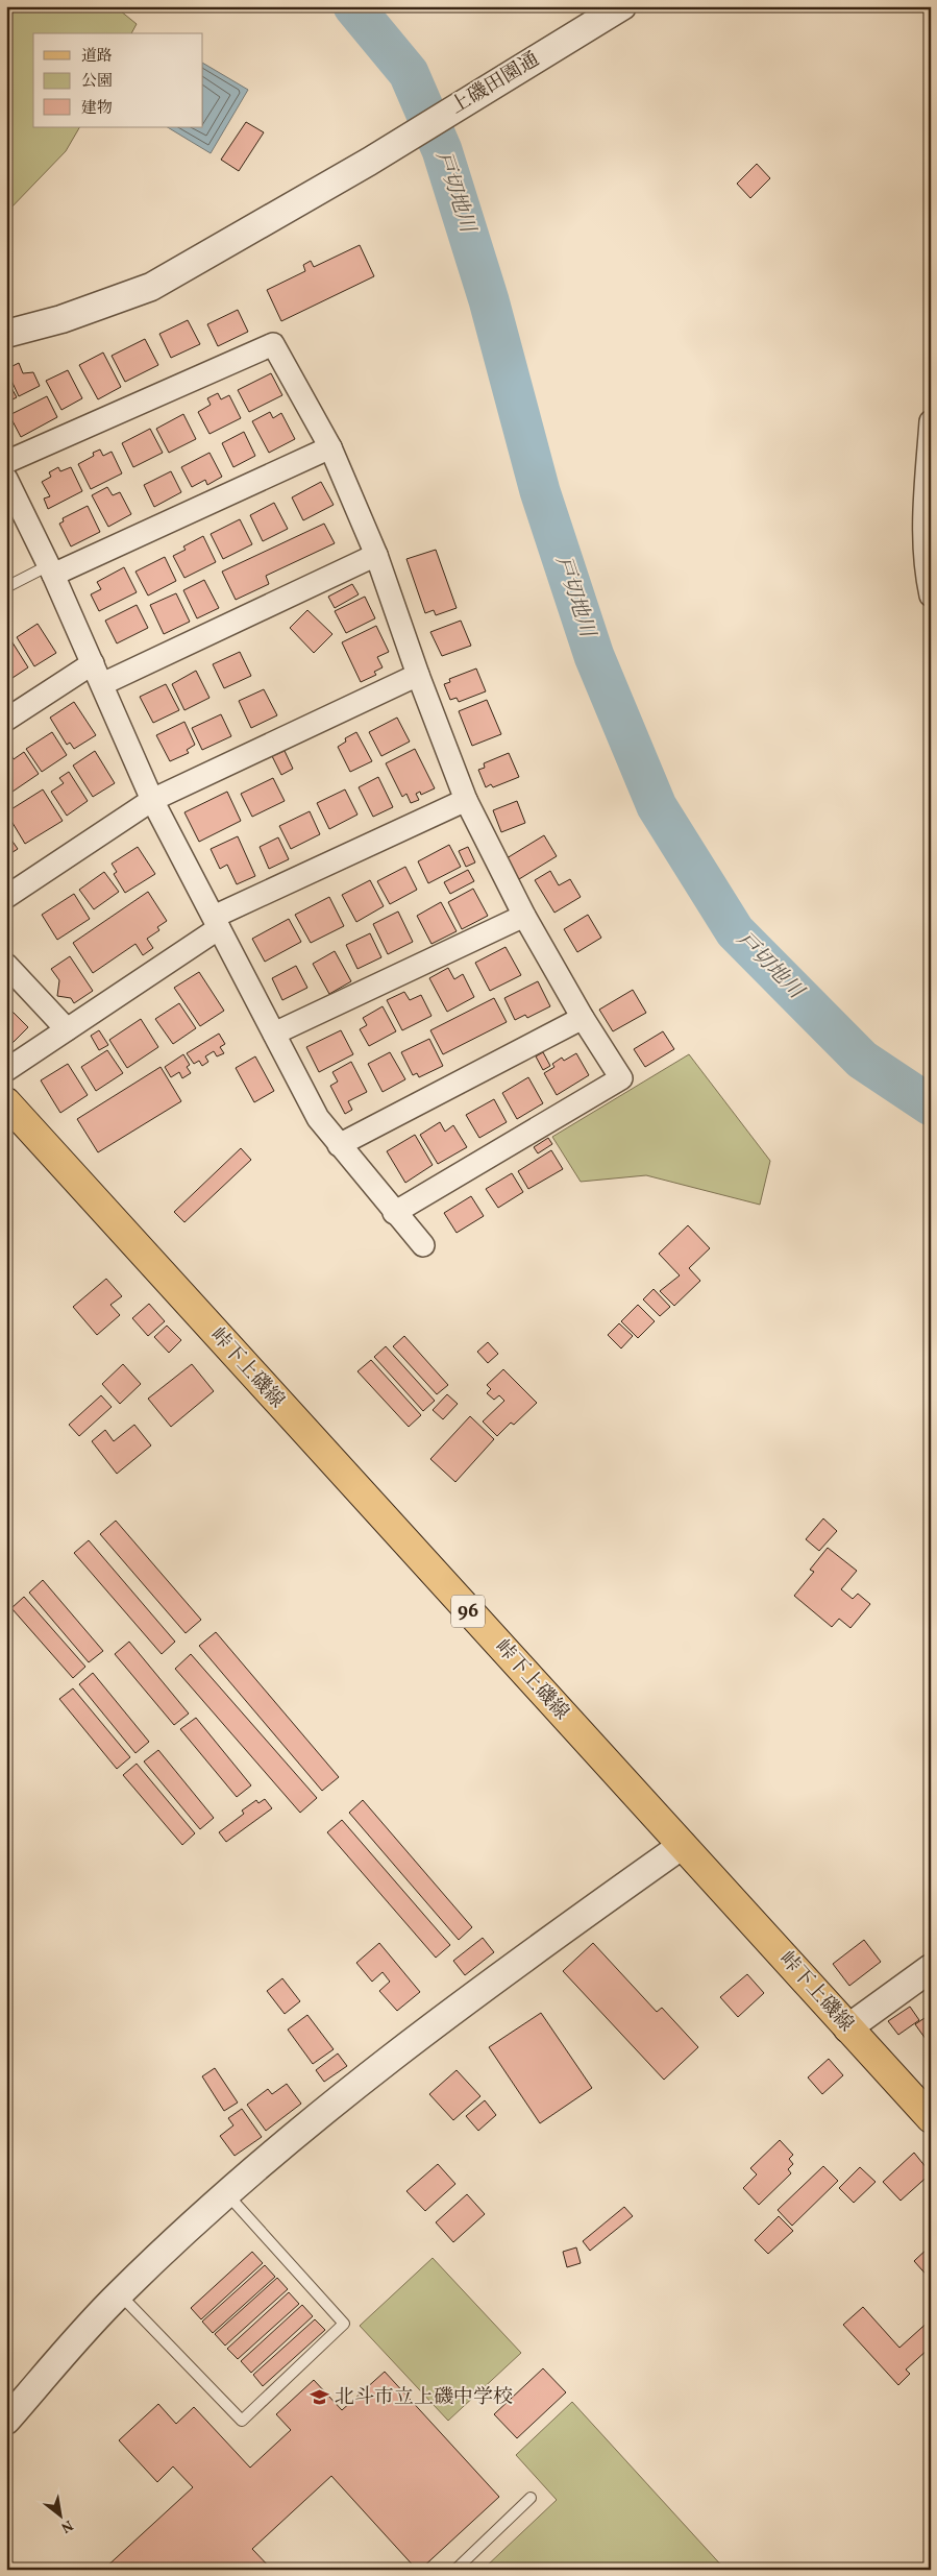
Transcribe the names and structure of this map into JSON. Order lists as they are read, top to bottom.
{
  "streets": {
    "main road": ["峠下上磯線", "96"],
    "street": ["上磯田園通"]
  },
  "water": ["戸切地川"],
  "places": {
    "school or university": ["北斗市立上磯中学校"]
  },
  "legend": ["道路", "公園", "建物"],
  "north": "bottom right"
}
